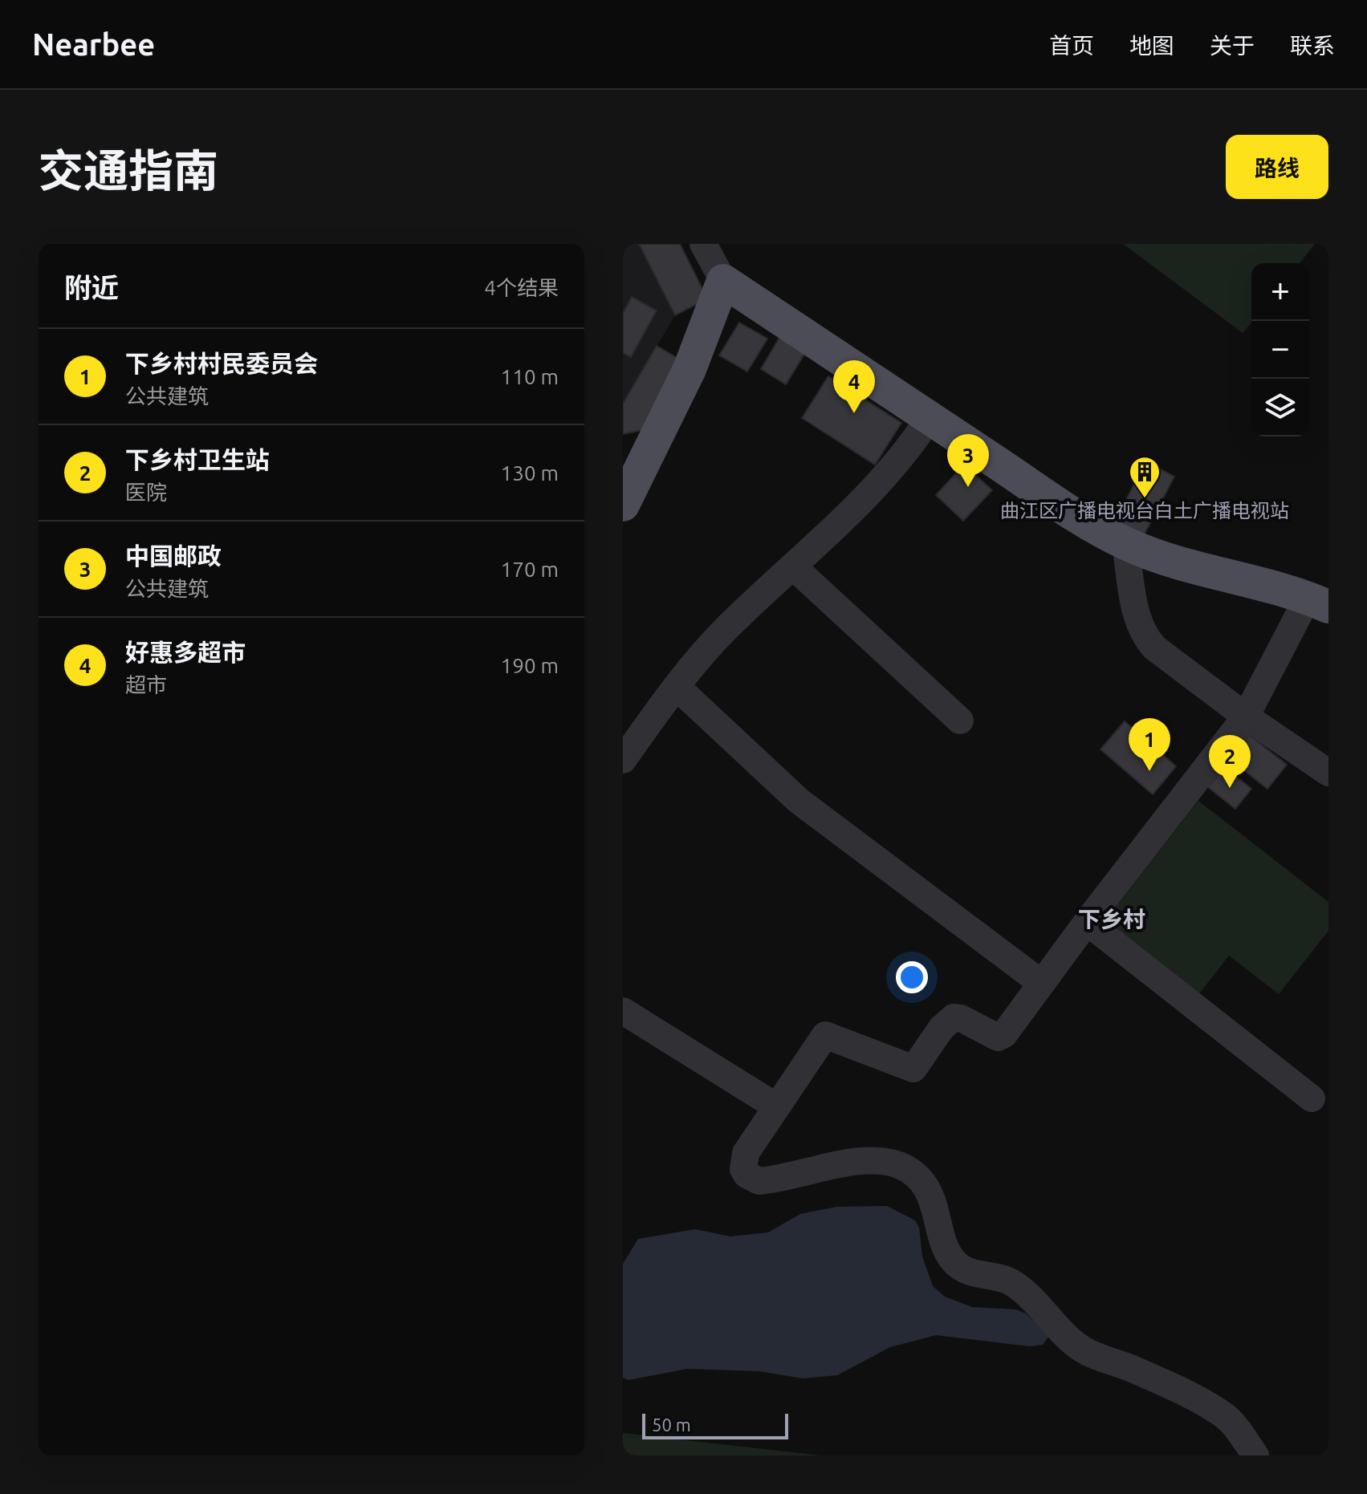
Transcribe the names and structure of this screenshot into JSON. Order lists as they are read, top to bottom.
{
  "districts": ["下乡村"],
  "places": {
    "building": ["曲江区广播电视台白土广播电视站"]
  },
  "scale_bar": "50 m",
  "page": {
    "header": "Nearbee",
    "nav": [
      "首页",
      "地图",
      "关于",
      "联系"
    ],
    "title": "交通指南",
    "buttons": "路线",
    "heading": ["附近", "4个结果"],
    "map_buttons": ["+", "−"],
    "list": [
      {
        "mark": "1",
        "name": "下乡村村民委员会",
        "note": "公共建筑",
        "value": "110 m"
      },
      {
        "mark": "2",
        "name": "下乡村卫生站",
        "note": "医院",
        "value": "130 m"
      },
      {
        "mark": "3",
        "name": "中国邮政",
        "note": "公共建筑",
        "value": "170 m"
      },
      {
        "mark": "4",
        "name": "好惠多超市",
        "note": "超市",
        "value": "190 m"
      }
    ],
    "pins": [
      "4",
      "3",
      "1",
      "2"
    ],
    "scale": "50 m"
  }
}
